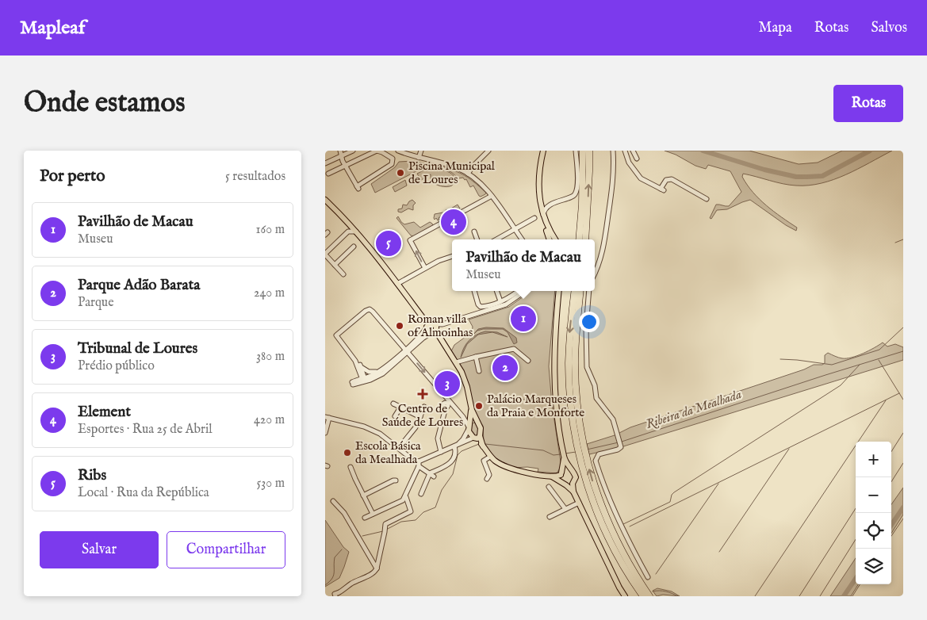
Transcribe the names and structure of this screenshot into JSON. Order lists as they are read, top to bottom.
{
  "water": ["Ribeira da Mealhada"],
  "places": {
    "other": [
      "Piscina Municipal de Loures",
      "Roman villa of Almoinhas",
      "Palácio Marqueses da Praia e Monforte",
      "Escola Básica da Mealhada"
    ],
    "health": ["Centro de Saúde de Loures"]
  },
  "page": {
    "header": "Mapleaf",
    "nav": ["Mapa", "Rotas", "Salvos"],
    "buttons": [
      "Rotas",
      ["Salvar", "Compartilhar"]
    ],
    "title": "Onde estamos",
    "heading": ["Por perto", "5 resultados"],
    "list": [
      {
        "mark": "1",
        "name": "Pavilhão de Macau",
        "note": "Museu",
        "value": "160 m"
      },
      {
        "mark": "2",
        "name": "Parque Adão Barata",
        "note": "Parque",
        "value": "240 m"
      },
      {
        "mark": "3",
        "name": "Tribunal de Loures",
        "note": "Prédio público",
        "value": "380 m"
      },
      {
        "mark": "4",
        "name": "Element",
        "note": "Esportes · Rua 25 de Abril",
        "value": "420 m"
      },
      {
        "mark": "5",
        "name": "Ribs",
        "note": "Local · Rua da República",
        "value": "530 m"
      }
    ],
    "pins": [
      "4",
      "5",
      "1",
      "2",
      "3"
    ],
    "popup": ["Pavilhão de Macau", "Museu"],
    "map_buttons": ["+", "−"]
  }
}
